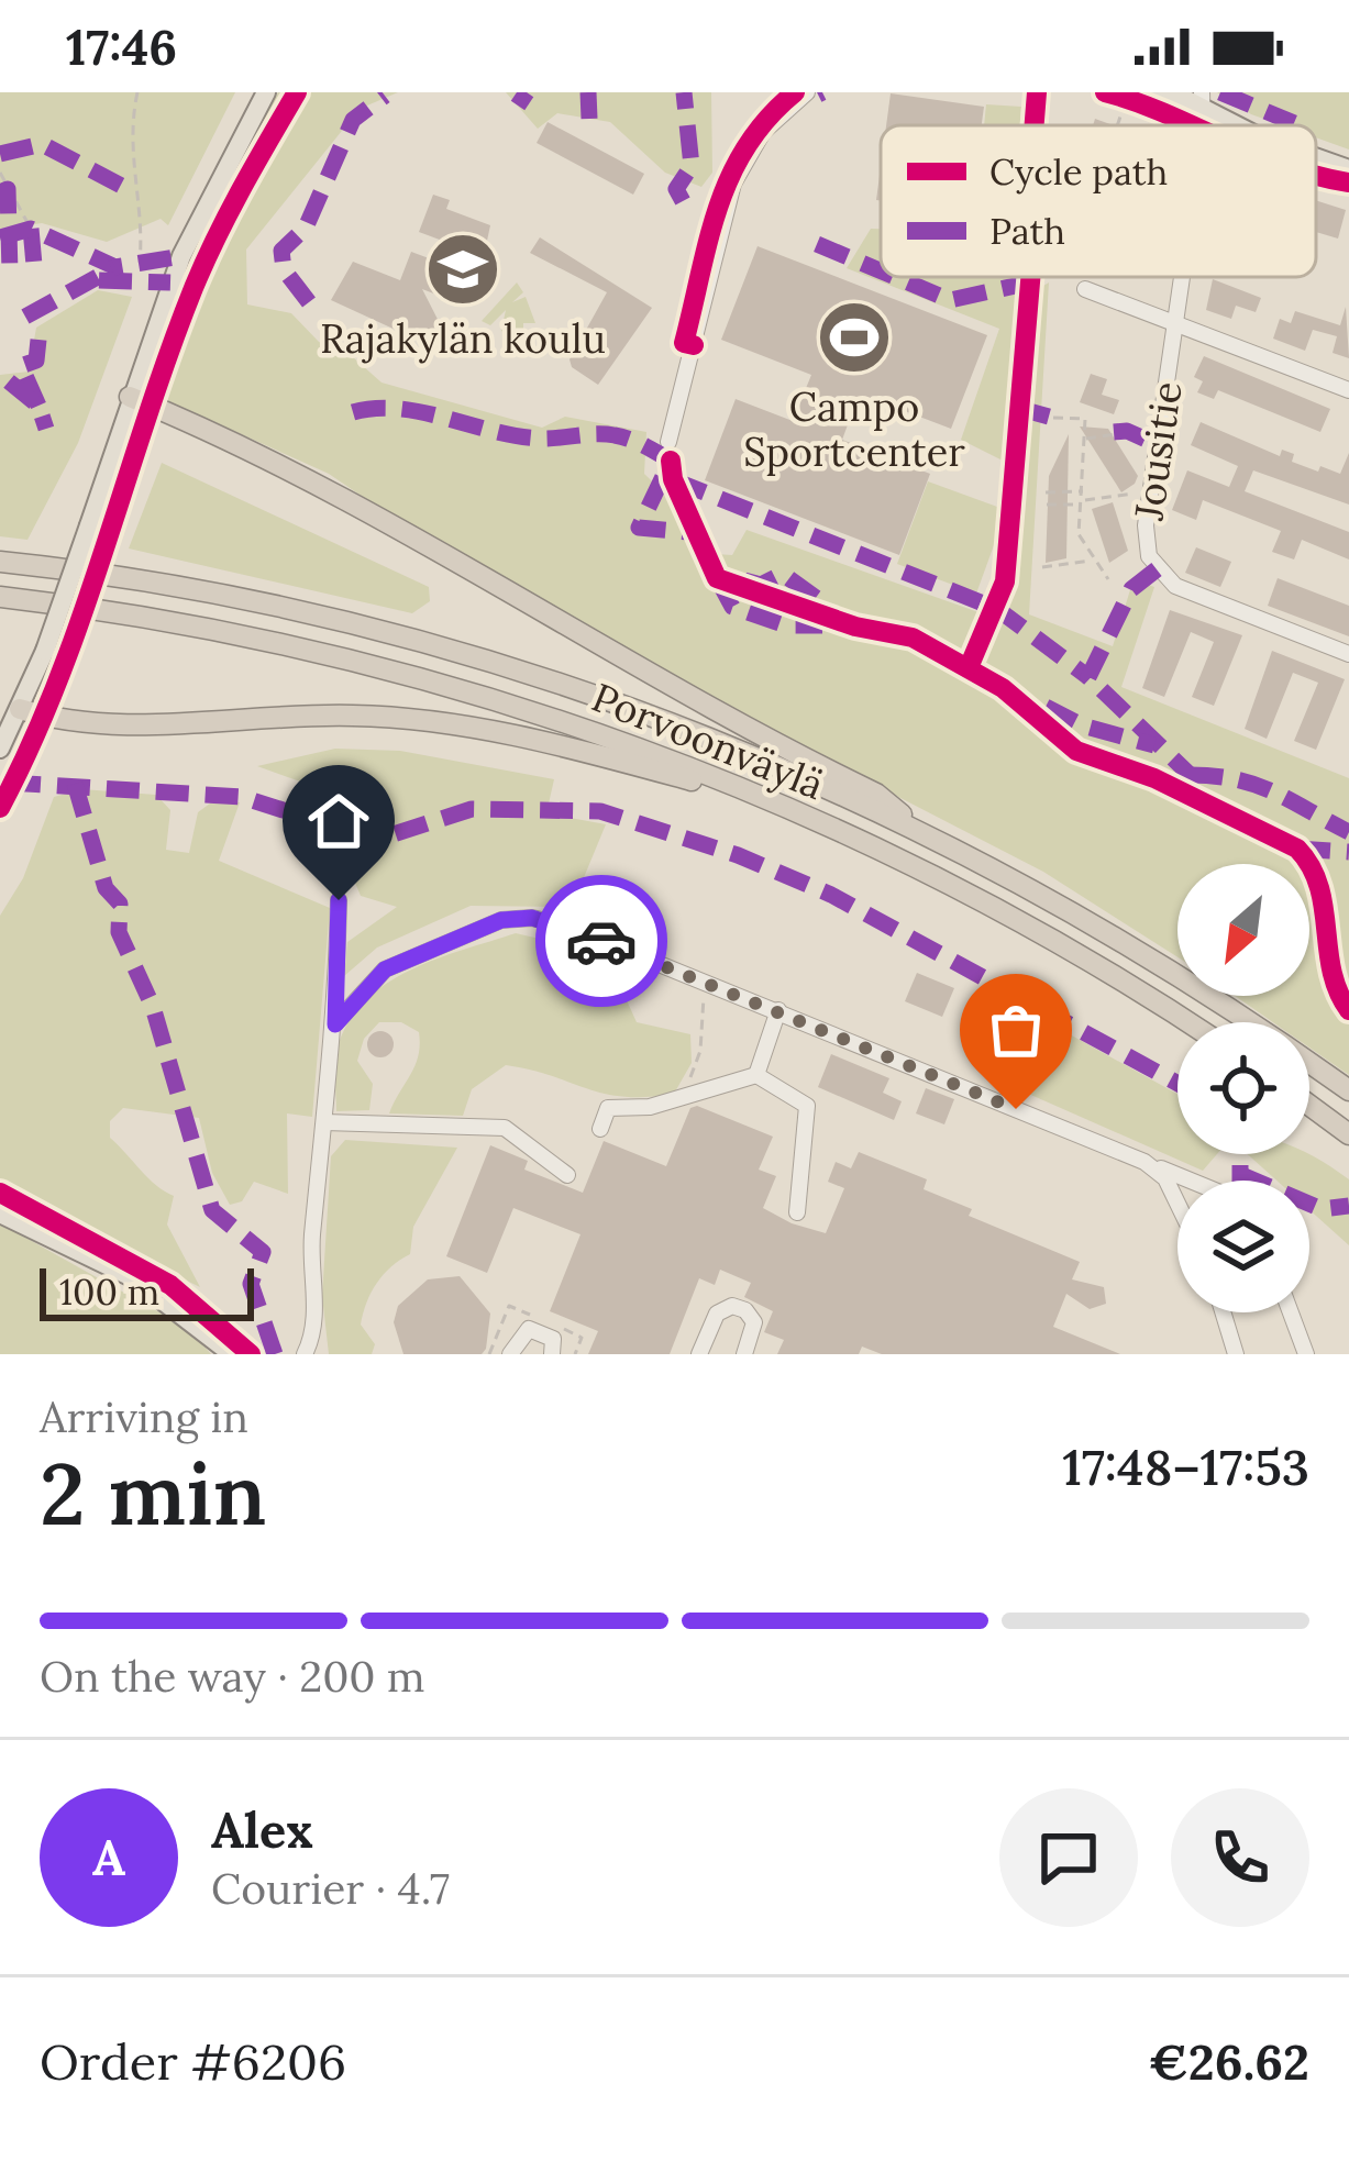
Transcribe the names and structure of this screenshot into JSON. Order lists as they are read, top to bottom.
{
  "streets": {
    "highway": ["Porvoonväylä"],
    "street": ["Jousitie"]
  },
  "places": {
    "school or university": ["Rajakylän koulu"],
    "sports": ["Campo Sportcenter"]
  },
  "legend": ["Cycle path", "Path"],
  "scale_bar": "100 m",
  "north": "bottom left",
  "page": {
    "status": "17:46",
    "scale": "100 m",
    "heading": ["2 min", "Arriving in", "17:48–17:53"],
    "panel": [
      "Alex",
      "Courier · 4.7",
      "Order #6206",
      "€26.62"
    ],
    "bar": "On the way · 200 m",
    "round": "A"
  }
}
